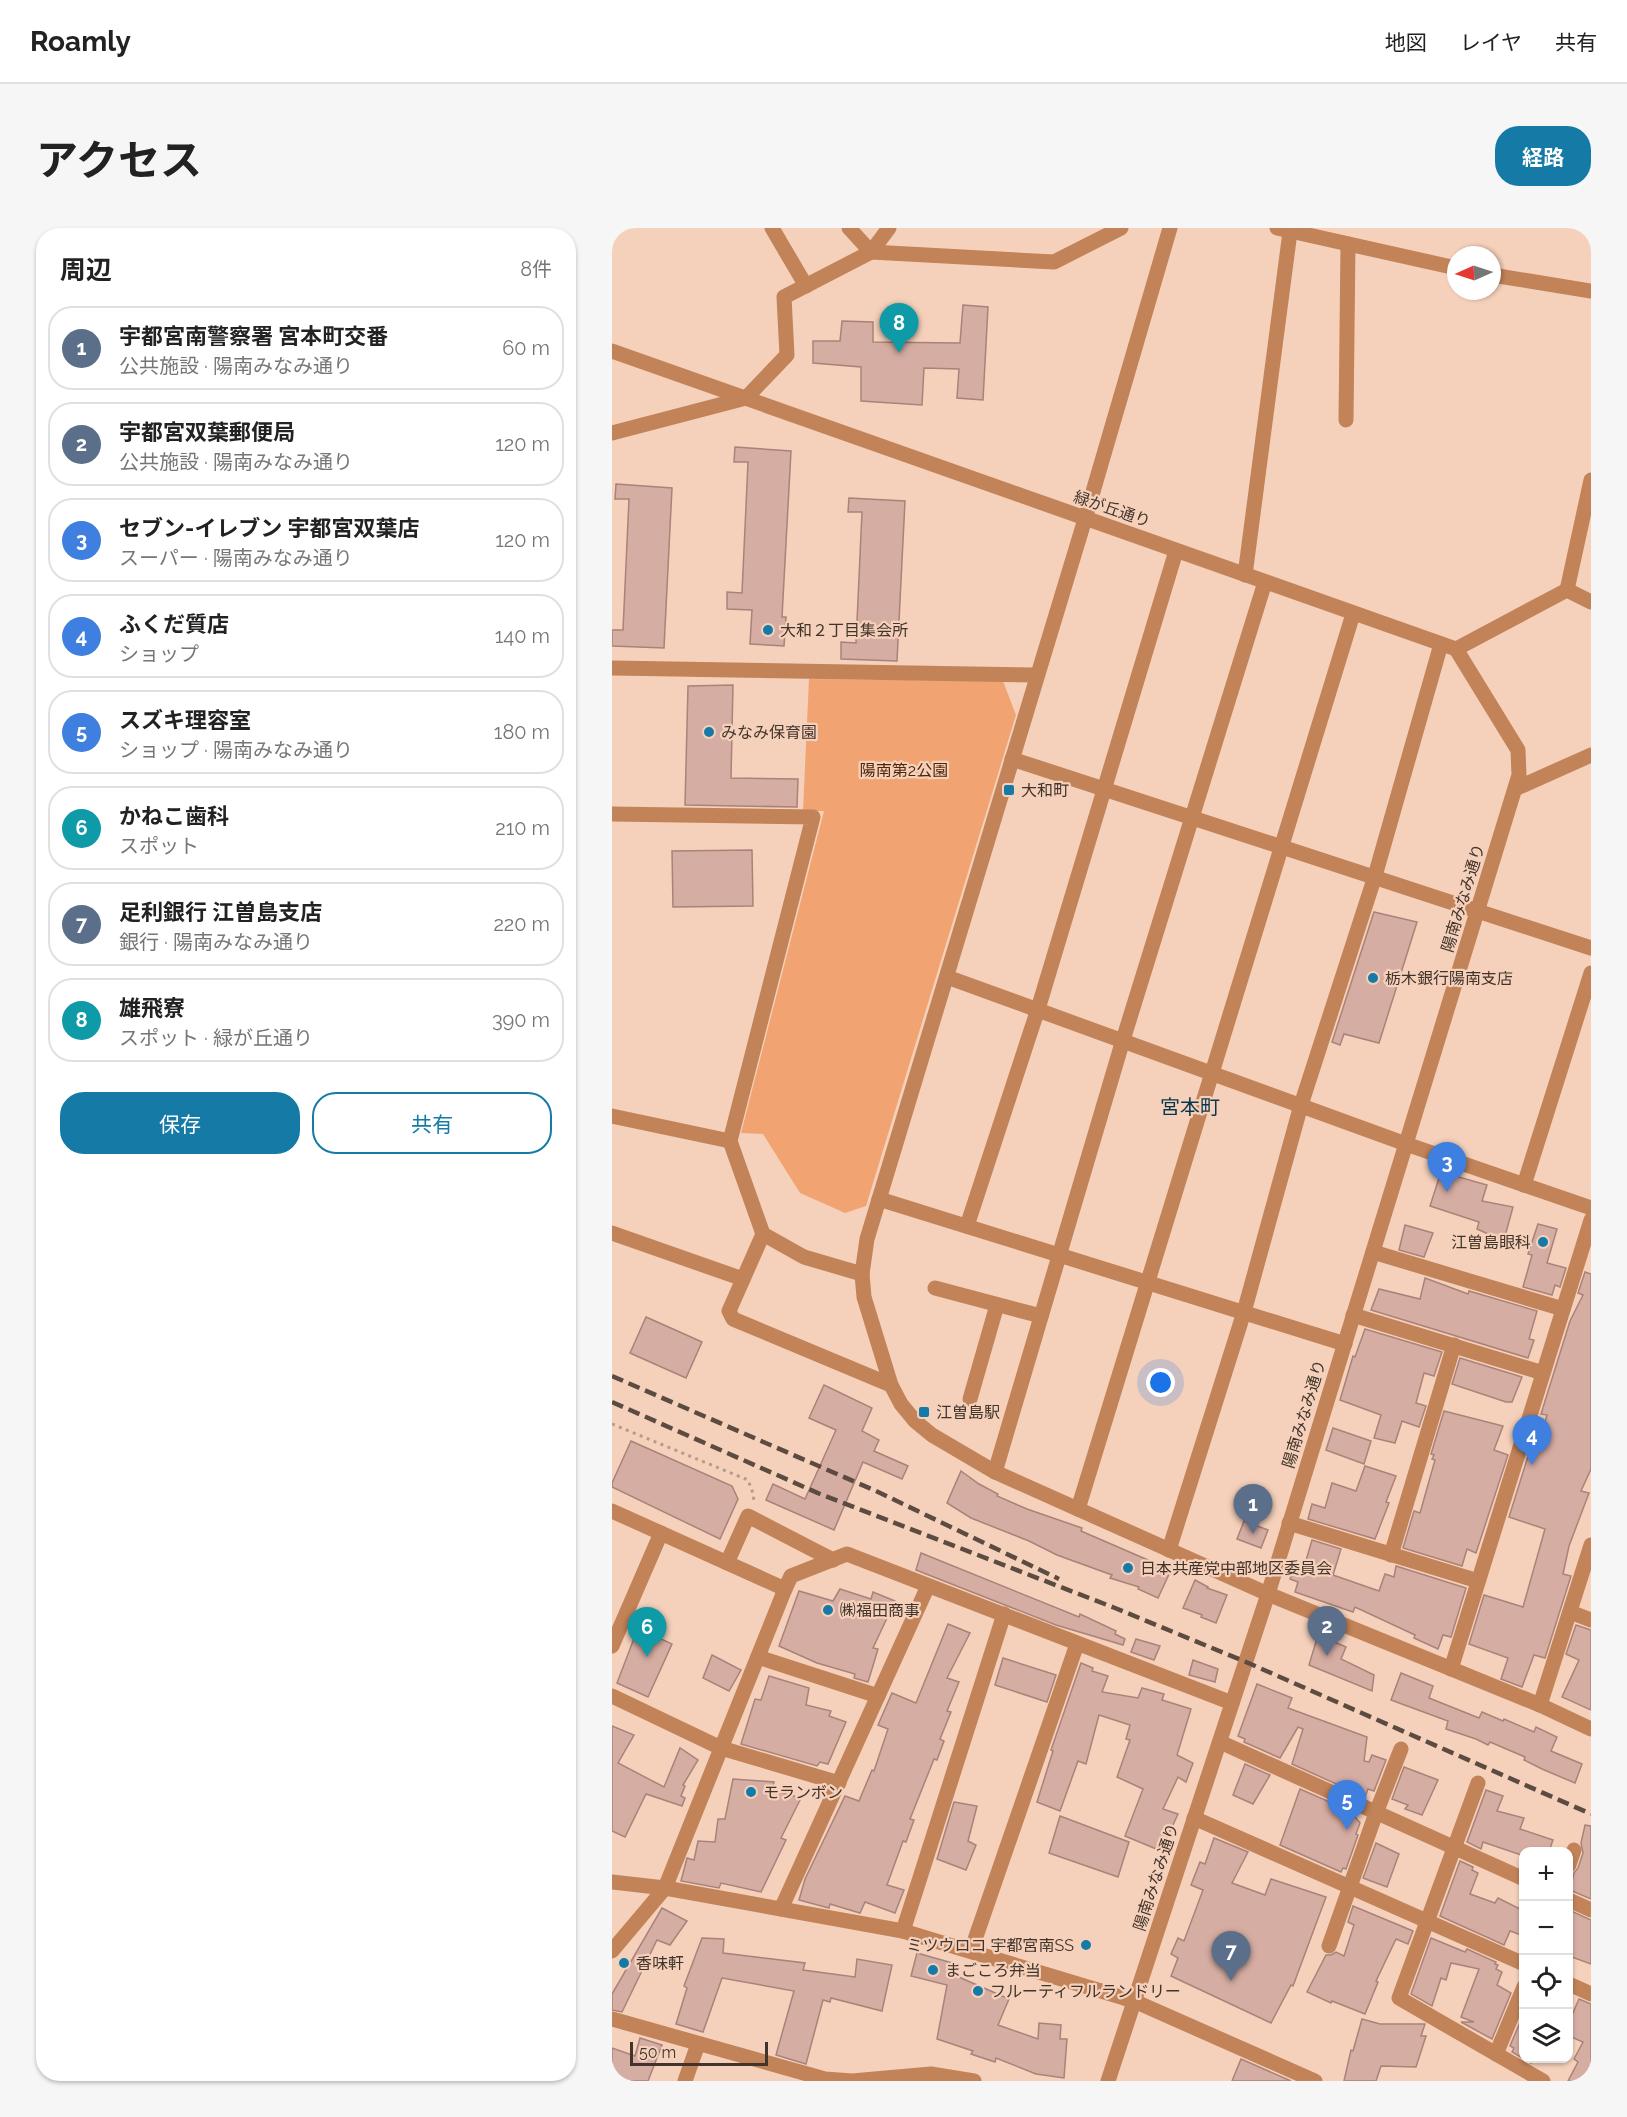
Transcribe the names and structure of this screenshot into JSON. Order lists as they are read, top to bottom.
{
  "streets": {
    "street": ["緑が丘通り", "陽南みなみ通り"]
  },
  "crossings": [
    ["緑が丘通り", "陽南みなみ通り"]
  ],
  "districts": ["宮本町"],
  "parks": ["陽南第2公園"],
  "places": {
    "other": [
      "大和２丁目集会所",
      "みなみ保育園",
      "栃木銀行陽南支店",
      "江曽島眼科",
      "日本共産党中部地区委員会",
      "㈱福田商事",
      "モランボン",
      "ミツウロコ 宇都宮南SS",
      "香味軒",
      "まごころ弁当",
      "フルーティフルランドリー"
    ],
    "transit": ["大和町", "江曽島駅"]
  },
  "scale_bar": "50 m",
  "north": "left",
  "page": {
    "header": "Roamly",
    "nav": ["地図", "レイヤ", "共有"],
    "title": "アクセス",
    "buttons": [
      "経路",
      ["保存", "共有"]
    ],
    "heading": ["周辺", "8件"],
    "pins": [
      "8",
      "3",
      "4",
      "1",
      "2",
      "6",
      "5",
      "7"
    ],
    "list": [
      {
        "mark": "1",
        "name": "宇都宮南警察署 宮本町交番",
        "note": "公共施設 · 陽南みなみ通り",
        "value": "60 m"
      },
      {
        "mark": "2",
        "name": "宇都宮双葉郵便局",
        "note": "公共施設 · 陽南みなみ通り",
        "value": "120 m"
      },
      {
        "mark": "3",
        "name": "セブン-イレブン 宇都宮双葉店",
        "note": "スーパー · 陽南みなみ通り",
        "value": "120 m"
      },
      {
        "mark": "4",
        "name": "ふくだ質店",
        "note": "ショップ",
        "value": "140 m"
      },
      {
        "mark": "5",
        "name": "スズキ理容室",
        "note": "ショップ · 陽南みなみ通り",
        "value": "180 m"
      },
      {
        "mark": "6",
        "name": "かねこ歯科",
        "note": "スポット",
        "value": "210 m"
      },
      {
        "mark": "7",
        "name": "足利銀行 江曽島支店",
        "note": "銀行 · 陽南みなみ通り",
        "value": "220 m"
      },
      {
        "mark": "8",
        "name": "雄飛寮",
        "note": "スポット · 緑が丘通り",
        "value": "390 m"
      }
    ],
    "map_buttons": ["+", "−"],
    "scale": "50 m"
  }
}
